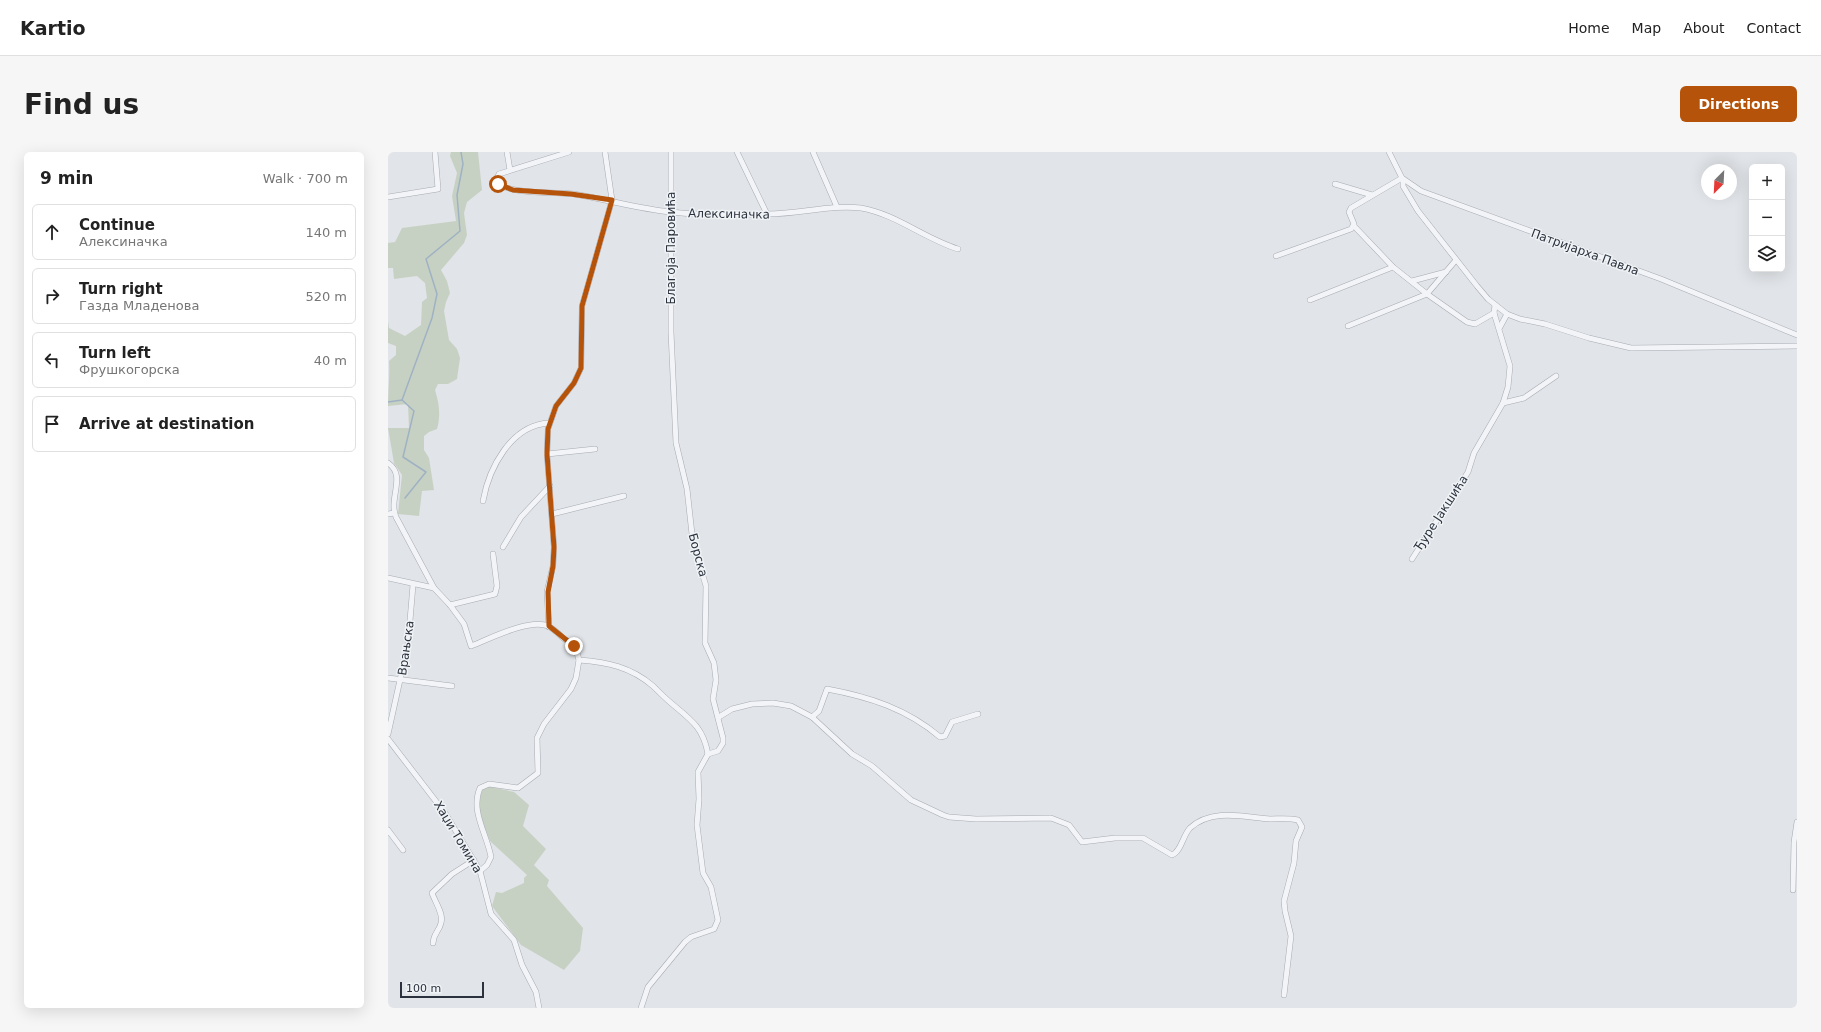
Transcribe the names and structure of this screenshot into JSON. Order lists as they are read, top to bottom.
{
  "streets": {
    "street": [
      "Алексиначка",
      "Благоја Паровића",
      "Патријарха Павла",
      "Ђуре Јакшића",
      "Борска",
      "Врањска",
      "Хаџи Томина"
    ]
  },
  "crossings": [
    ["Алексиначка", "Благоја Паровића"],
    ["Благоја Паровића", "Борска"]
  ],
  "scale_bar": "100 m",
  "north": "bottom left",
  "page": {
    "header": "Kartio",
    "nav": [
      "Home",
      "Map",
      "About",
      "Contact"
    ],
    "buttons": "Directions",
    "title": "Find us",
    "heading": ["9 min", "Walk · 700 m"],
    "map_buttons": ["+", "−"],
    "list": [
      ["Continue", "Алексиначка", "140 m"],
      ["Turn right", "Газда Младенова", "520 m"],
      ["Turn left", "Фрушкогорска", "40 m"],
      "Arrive at destination"
    ],
    "scale": "100 m"
  }
}
